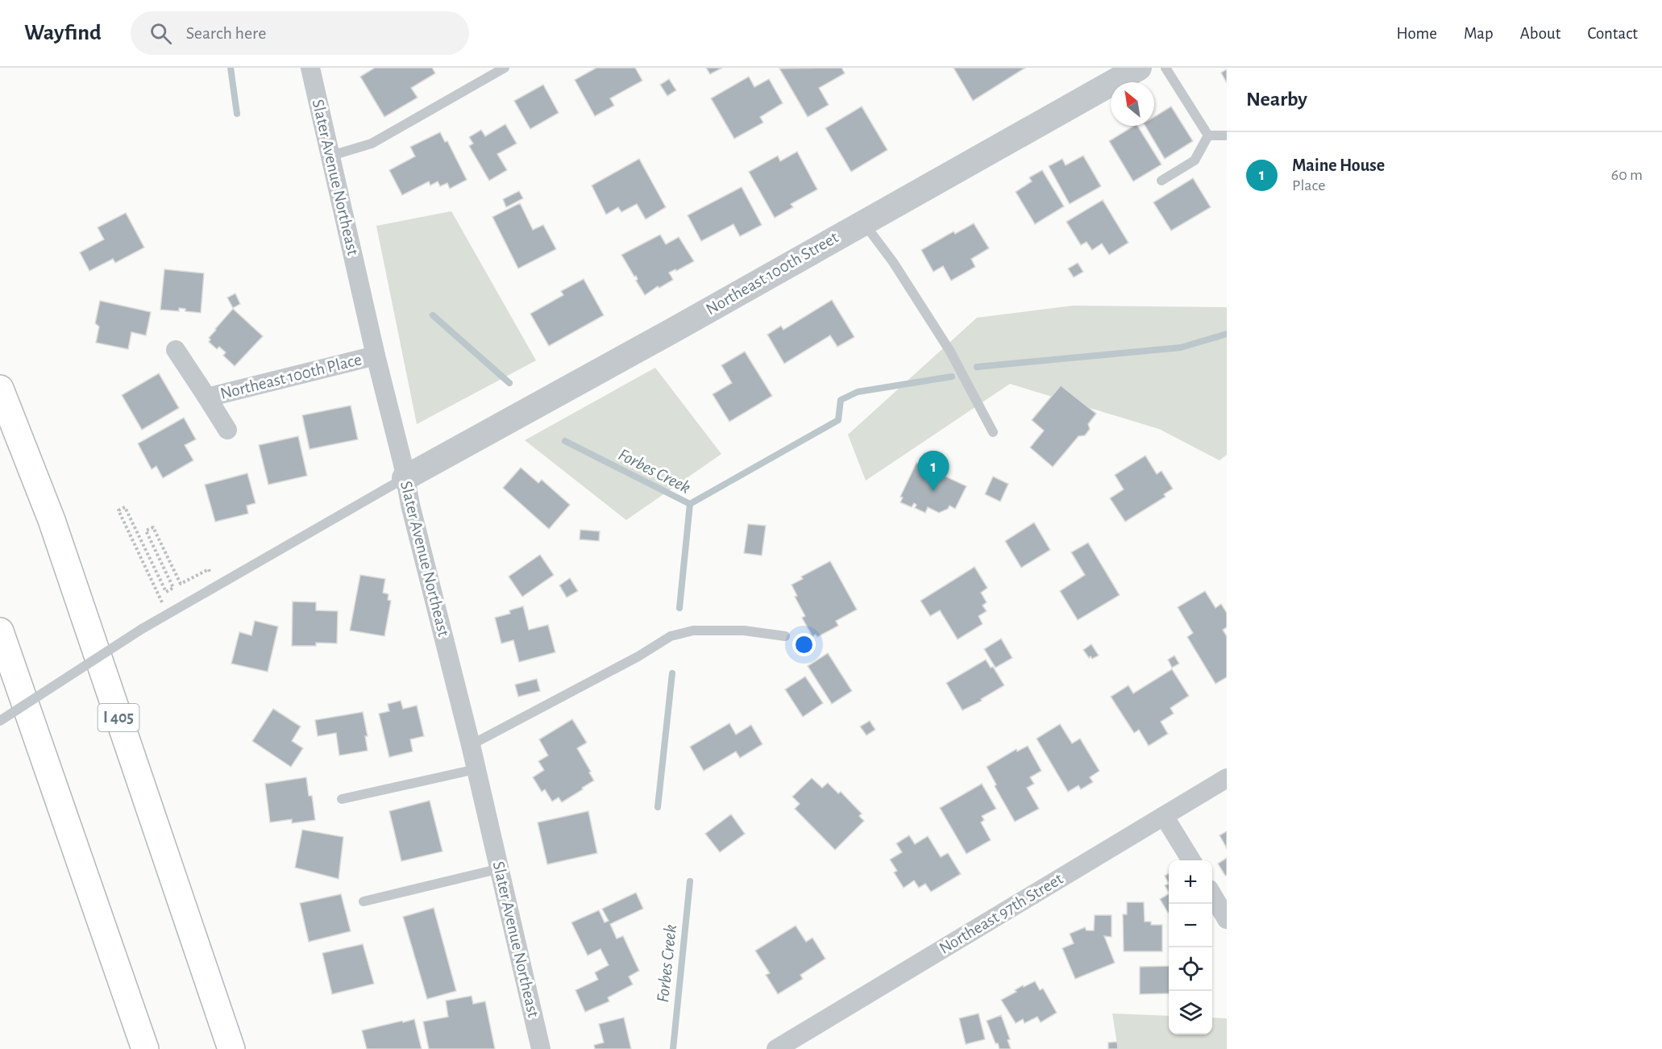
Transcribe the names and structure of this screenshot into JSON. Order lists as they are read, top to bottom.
{
  "streets": {
    "highway": ["I 405"],
    "street": [
      "Slater Avenue Northeast",
      "Northeast 100th Street",
      "Northeast 100th Place",
      "Northeast 97th Street"
    ]
  },
  "crossings": [
    ["Slater Avenue Northeast", "Northeast 100th Street"],
    ["Slater Avenue Northeast", "Northeast 100th Place"]
  ],
  "water": ["Forbes Creek"],
  "north": "top left",
  "page": {
    "header": "Wayfind",
    "search": "Search here",
    "nav": [
      "Home",
      "Map",
      "About",
      "Contact"
    ],
    "heading": "Nearby",
    "list": [
      {
        "mark": "1",
        "name": "Maine House",
        "note": "Place",
        "value": "60 m"
      }
    ],
    "pins": "1",
    "map_buttons": ["+", "−"]
  }
}
